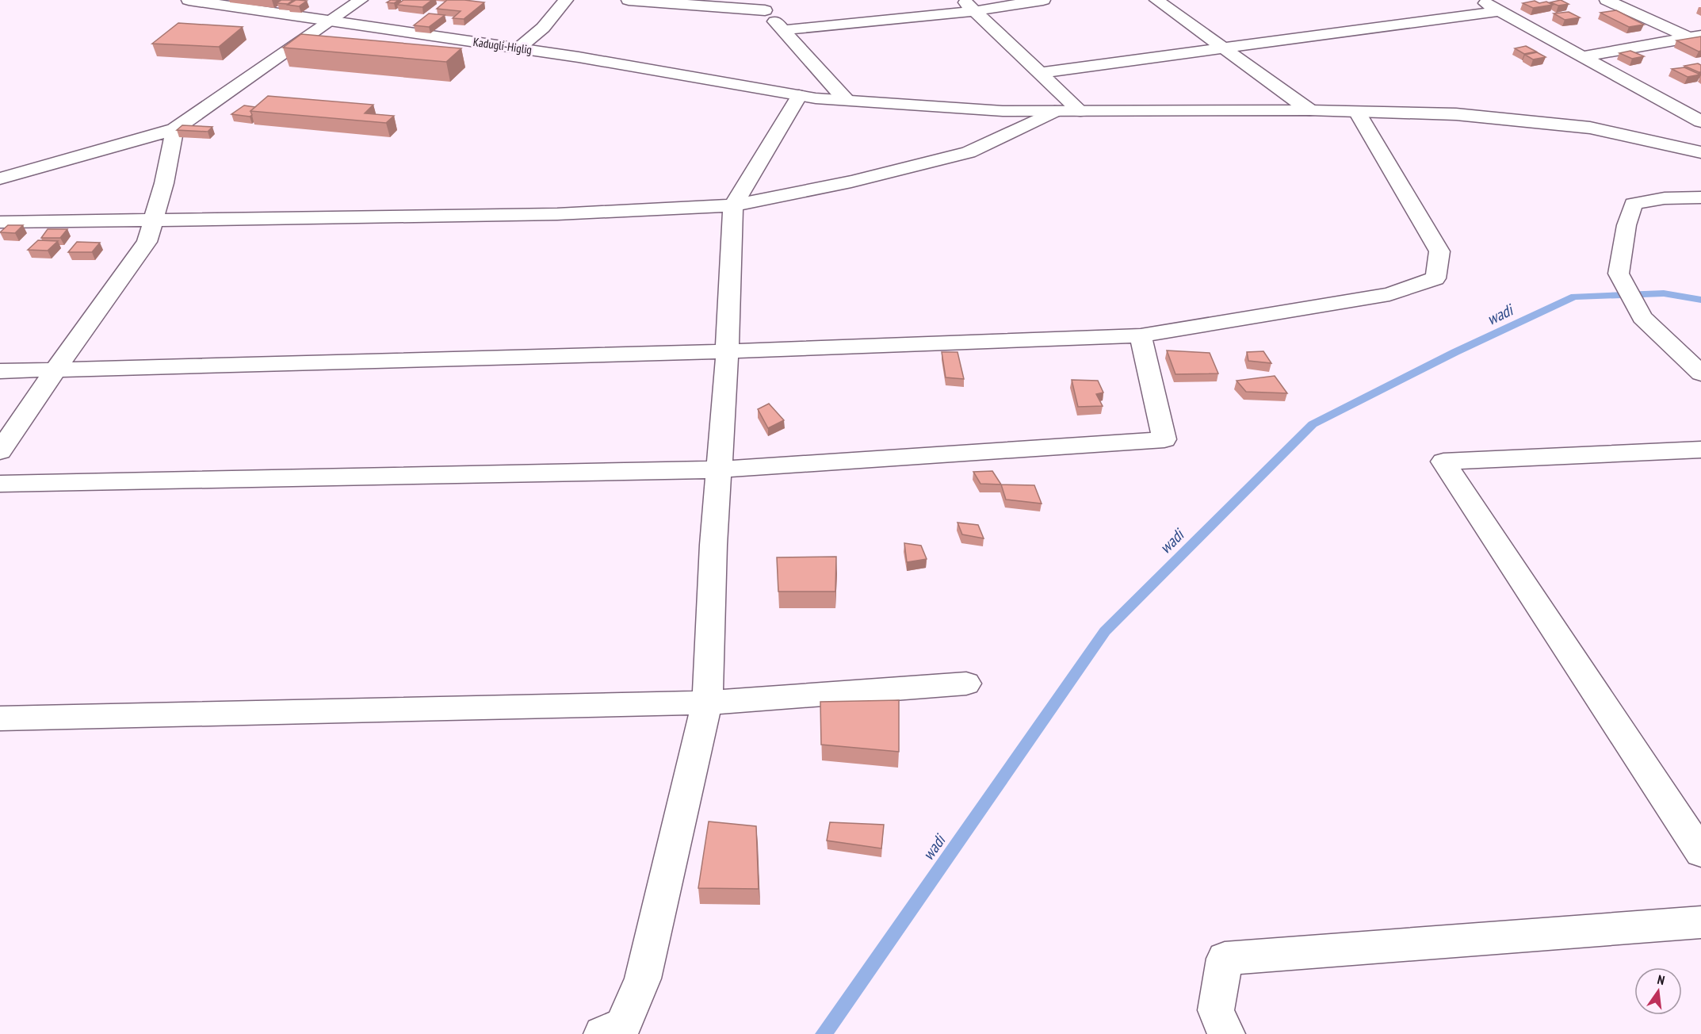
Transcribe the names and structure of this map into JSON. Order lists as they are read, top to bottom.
{
  "streets": {
    "street": ["Kadugli-Higlig"]
  },
  "water": ["wadi"],
  "north": "top"
}
